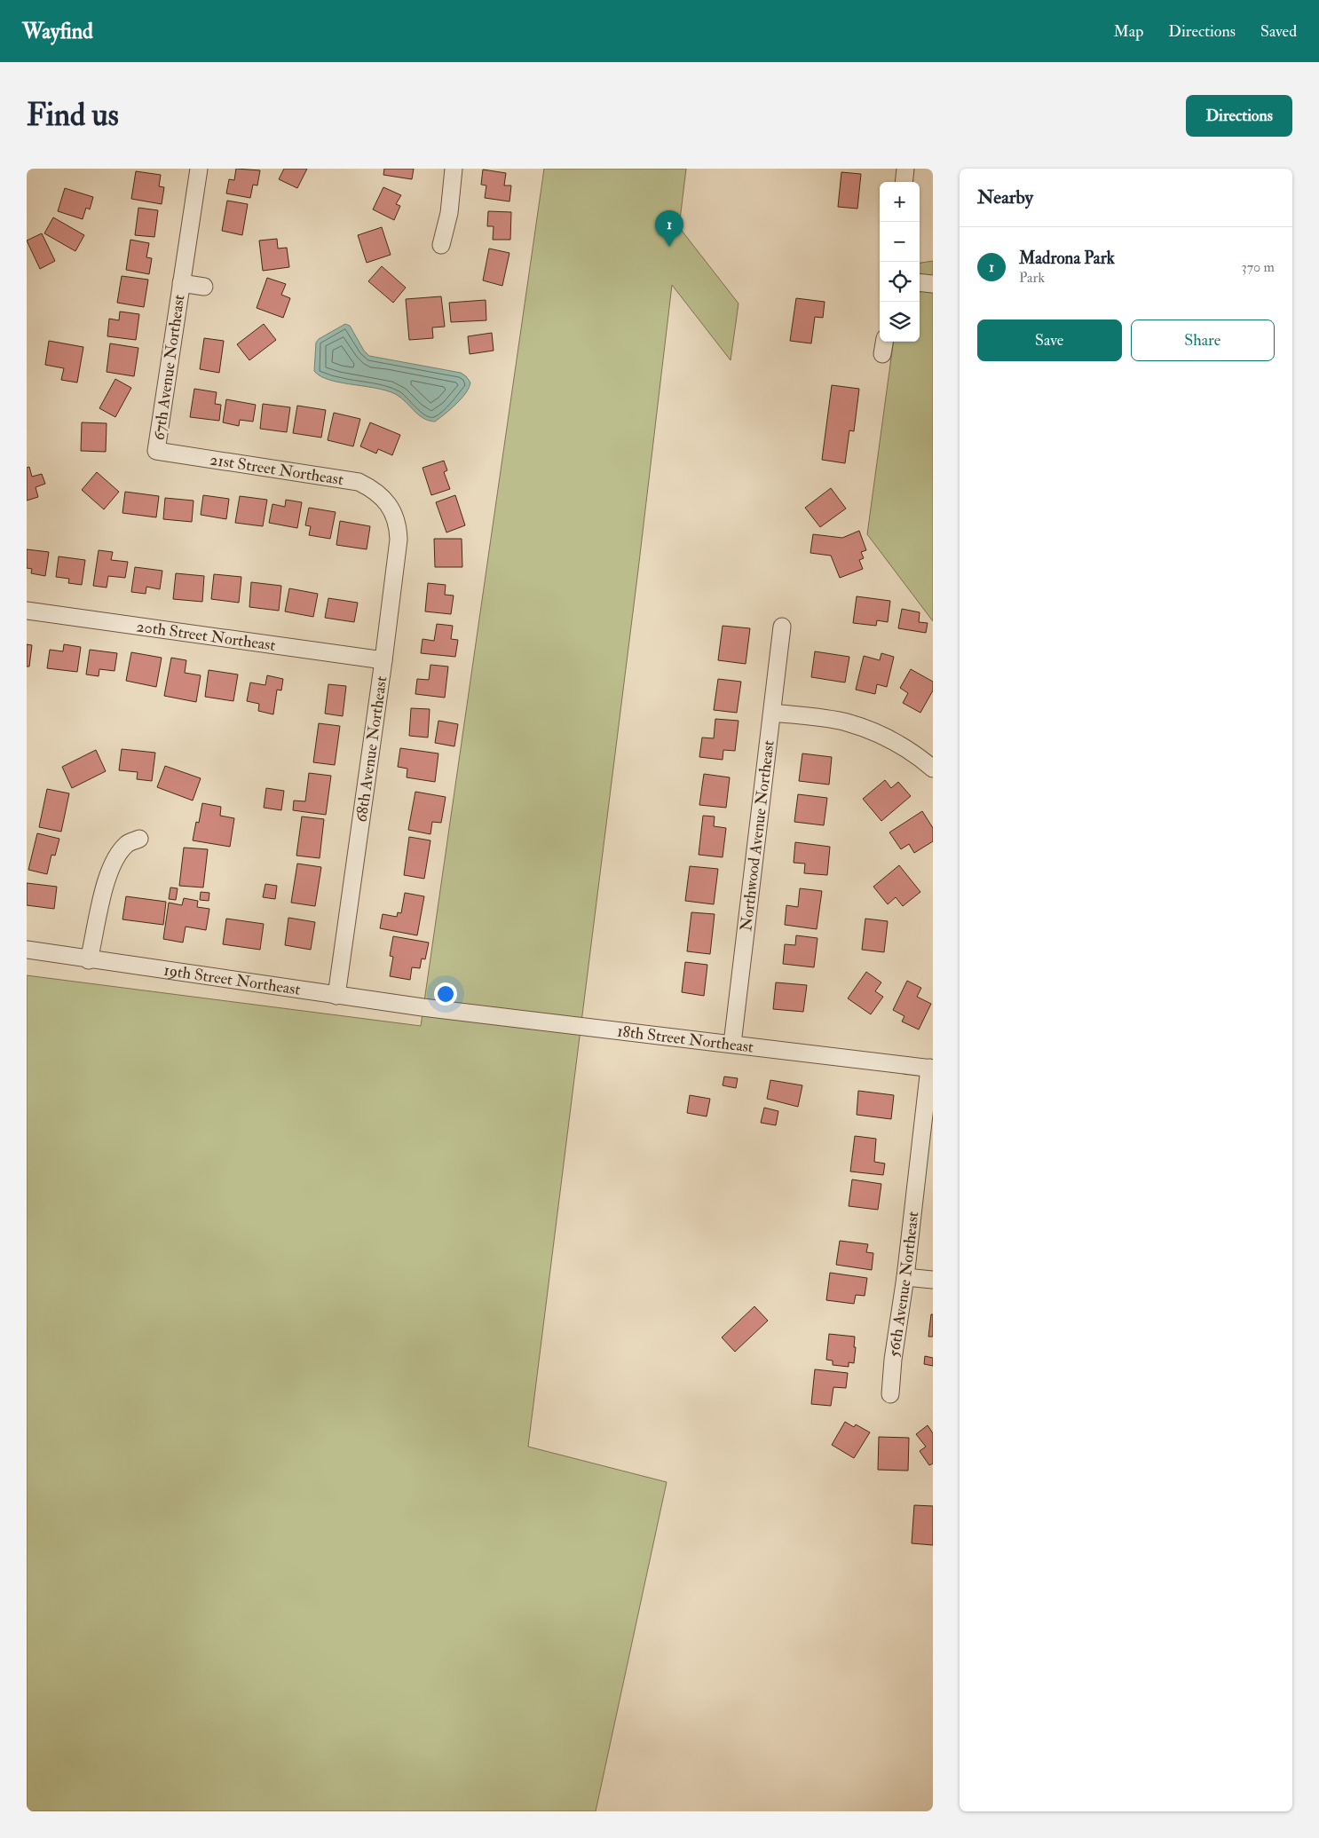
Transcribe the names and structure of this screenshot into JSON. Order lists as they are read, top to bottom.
{
  "streets": {
    "street": [
      "67th Avenue Northeast",
      "21st Street Northeast",
      "20th Street Northeast",
      "68th Avenue Northeast",
      "Northwood Avenue Northeast",
      "19th Street Northeast",
      "18th Street Northeast",
      "56th Avenue Northeast"
    ]
  },
  "crossings": [
    ["67th Avenue Northeast", "21st Street Northeast"],
    ["21st Street Northeast", "68th Avenue Northeast"],
    ["20th Street Northeast", "68th Avenue Northeast"],
    ["68th Avenue Northeast", "19th Street Northeast"],
    ["Northwood Avenue Northeast", "18th Street Northeast"],
    ["19th Street Northeast", "18th Street Northeast"],
    ["18th Street Northeast", "56th Avenue Northeast"]
  ],
  "page": {
    "header": "Wayfind",
    "nav": ["Map", "Directions", "Saved"],
    "buttons": [
      "Directions",
      ["Save", "Share"]
    ],
    "title": "Find us",
    "heading": "Nearby",
    "map_buttons": ["+", "−"],
    "pins": "1",
    "list": [
      {
        "mark": "1",
        "name": "Madrona Park",
        "note": "Park",
        "value": "370 m"
      }
    ]
  }
}
